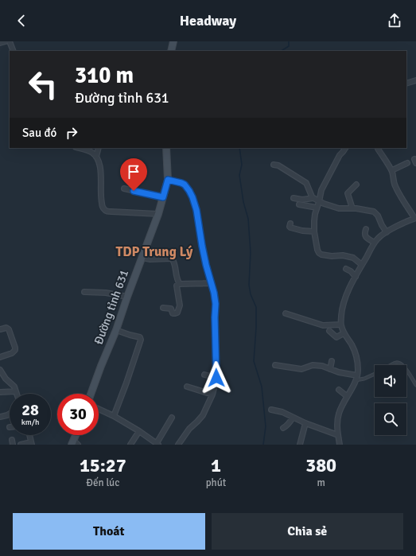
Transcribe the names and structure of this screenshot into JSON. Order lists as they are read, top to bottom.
{
  "streets": {
    "main road": ["Đường tỉnh 631"]
  },
  "districts": ["TDP Trung Lý"],
  "page": {
    "header": "Headway",
    "turn": ["310 m", "Đường tỉnh 631"],
    "then": "Sau đó",
    "speed": "28 km/h",
    "limit": "30",
    "eta": [
      "15:27",
      "Đến lúc",
      "1",
      "phút",
      "380",
      "m"
    ],
    "buttons": ["Thoát", "Chia sẻ"]
  }
}
